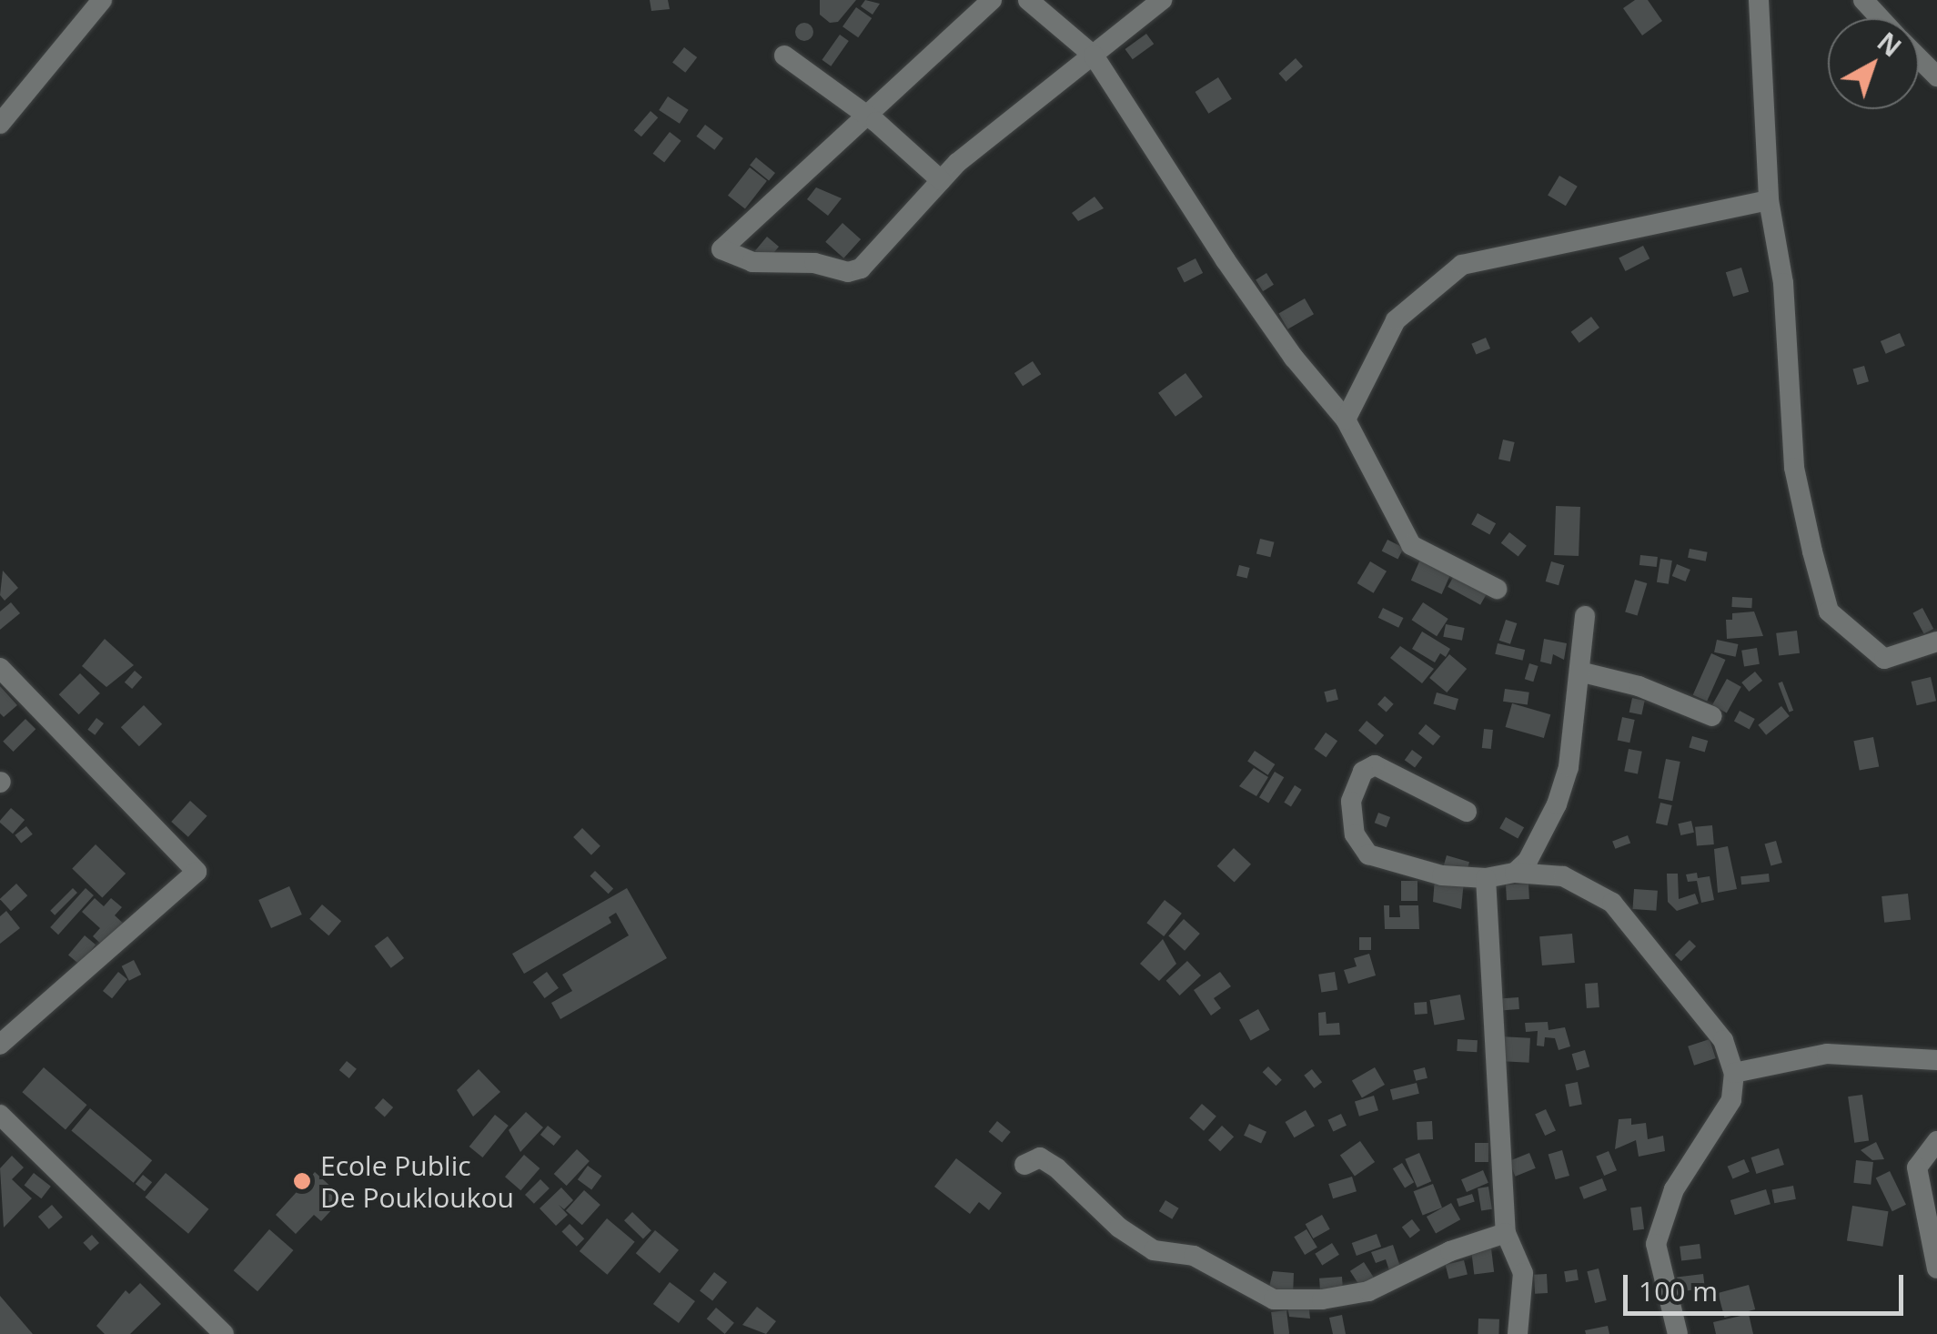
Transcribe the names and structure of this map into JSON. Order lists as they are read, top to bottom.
{
  "places": ["Ecole Public De Poukloukou"],
  "scale_bar": "100 m",
  "north": "top right"
}
